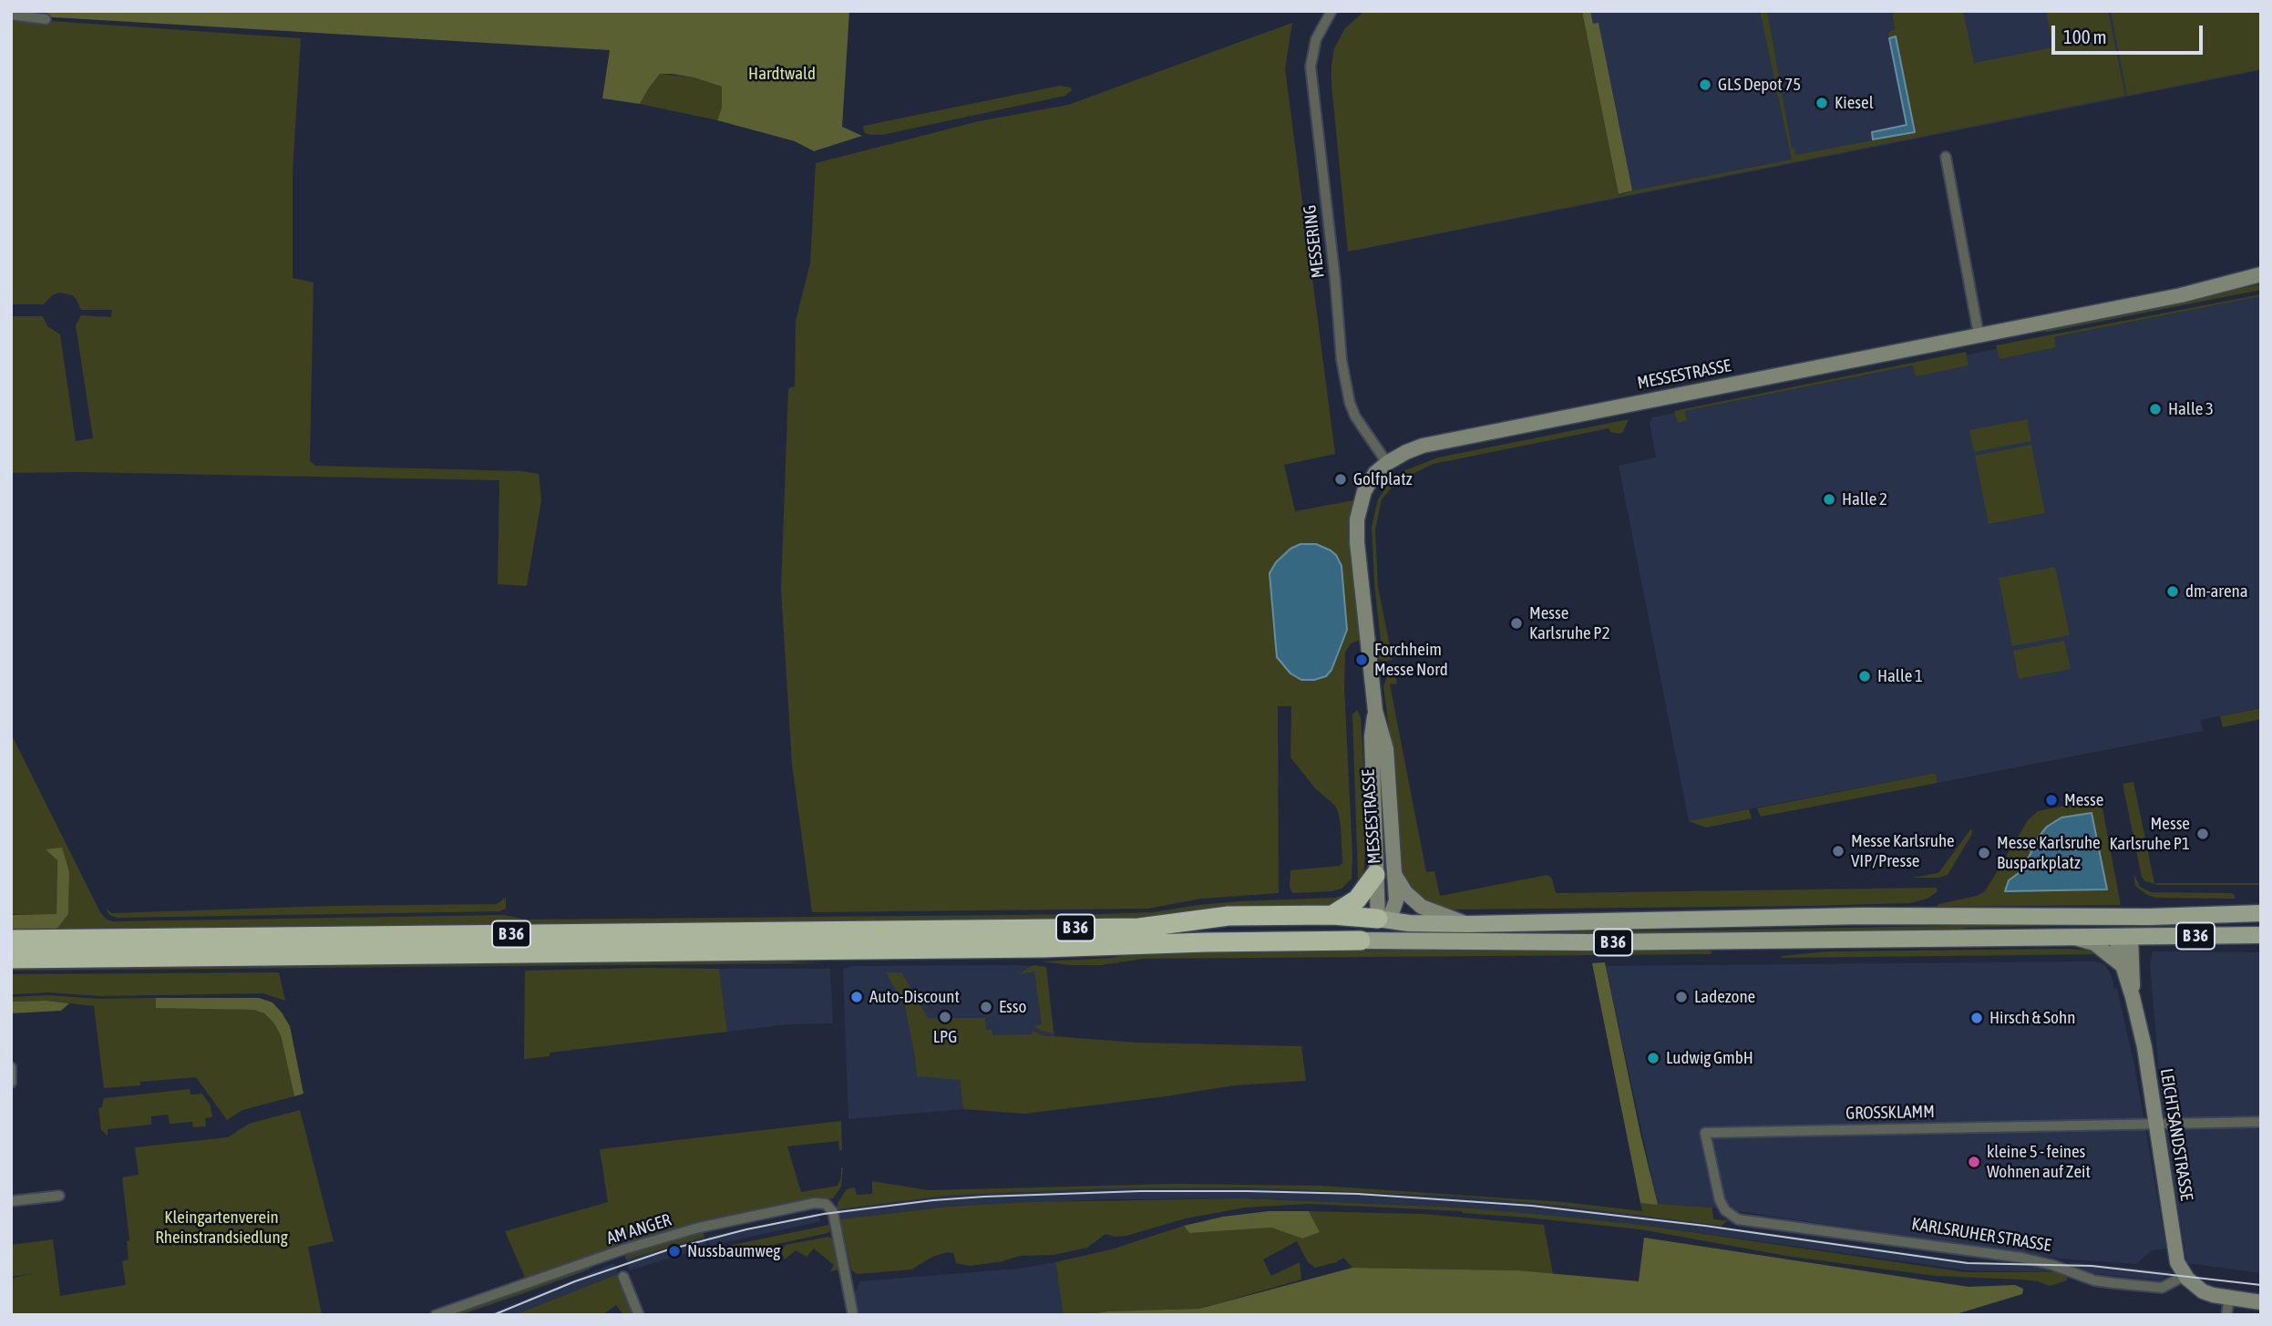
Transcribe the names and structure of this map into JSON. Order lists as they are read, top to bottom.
{
  "streets": {
    "highway": ["B 36"],
    "street": [
      "MESSERING",
      "MESSESTRASSE",
      "GROSSKLAMM",
      "LEICHTSANDSTRASSE",
      "AM ANGER",
      "KARLSRUHER STRASSE"
    ]
  },
  "crossings": [
    ["MESSERING", "MESSESTRASSE"],
    ["MESSESTRASSE", "B 36"],
    ["B 36", "LEICHTSANDSTRASSE"],
    ["GROSSKLAMM", "LEICHTSANDSTRASSE"],
    ["GROSSKLAMM", "KARLSRUHER STRASSE"],
    ["LEICHTSANDSTRASSE", "KARLSRUHER STRASSE"]
  ],
  "parks": ["Hardtwald", "Kleingartenverein Rheinstrandsiedlung"],
  "places": [
    "GLS Depot 75",
    "Kiesel",
    "Halle 3",
    "Golfplatz",
    "Halle 2",
    "dm-arena",
    "Messe Karlsruhe P2",
    "Forchheim Messe Nord",
    "Halle 1",
    "Messe",
    "Messe Karlsruhe P1",
    "Messe Karlsruhe VIP/Presse",
    "Messe Karlsruhe Busparkplatz",
    "Auto-Discount",
    "Ladezone",
    "Esso",
    "LPG",
    "Hirsch & Sohn",
    "Ludwig GmbH",
    "kleine 5 - feines Wohnen auf Zeit",
    "Nussbaumweg"
  ],
  "scale_bar": "100 m"
}
